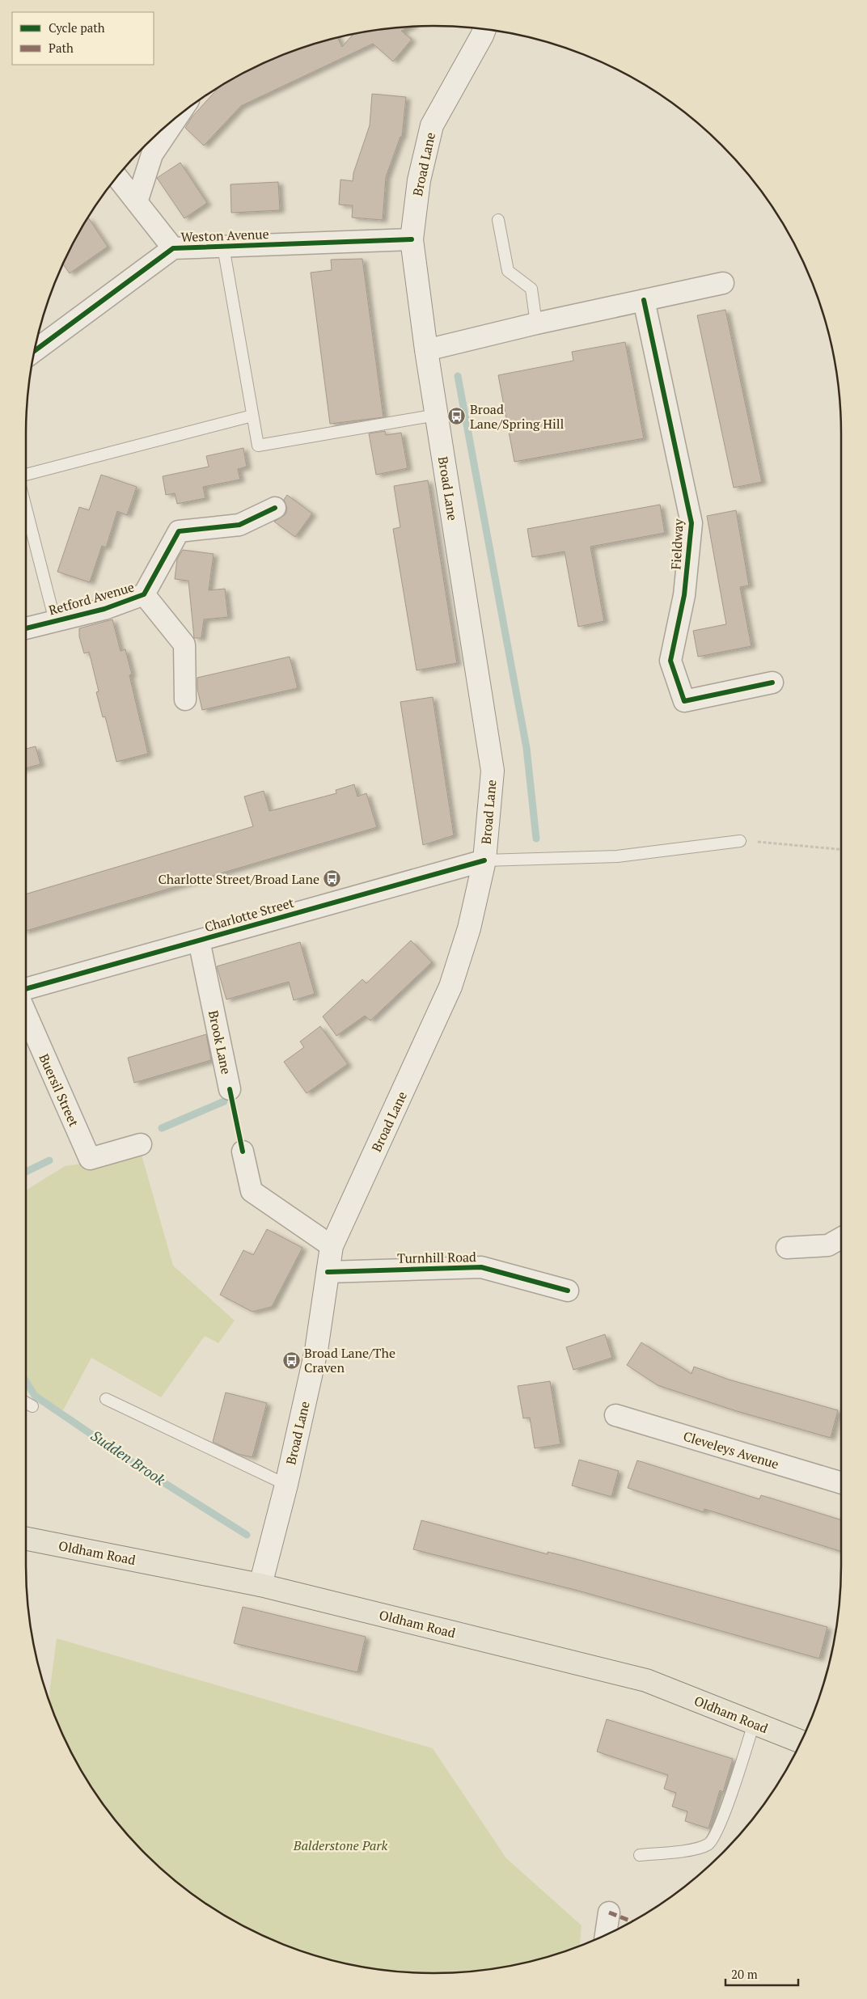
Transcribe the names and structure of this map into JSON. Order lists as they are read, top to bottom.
{
  "streets": {
    "main road": ["Broad Lane", "Oldham Road"],
    "street": [
      "Weston Avenue",
      "Fieldway",
      "Retford Avenue",
      "Charlotte Street",
      "Brook Lane",
      "Buersil Street",
      "Turnhill Road",
      "Cleveleys Avenue"
    ]
  },
  "crossings": [
    ["Broad Lane", "Weston Avenue"],
    ["Broad Lane", "Charlotte Street"],
    ["Broad Lane", "Turnhill Road"],
    ["Broad Lane", "Oldham Road"],
    ["Charlotte Street", "Brook Lane"]
  ],
  "water": ["Sudden Brook"],
  "parks": ["Balderstone Park"],
  "places": {
    "bus stop": ["Broad Lane/Spring Hill", "Charlotte Street/Broad Lane", "Broad Lane/The Craven"]
  },
  "legend": ["Cycle path", "Path"],
  "scale_bar": "20 m"
}
